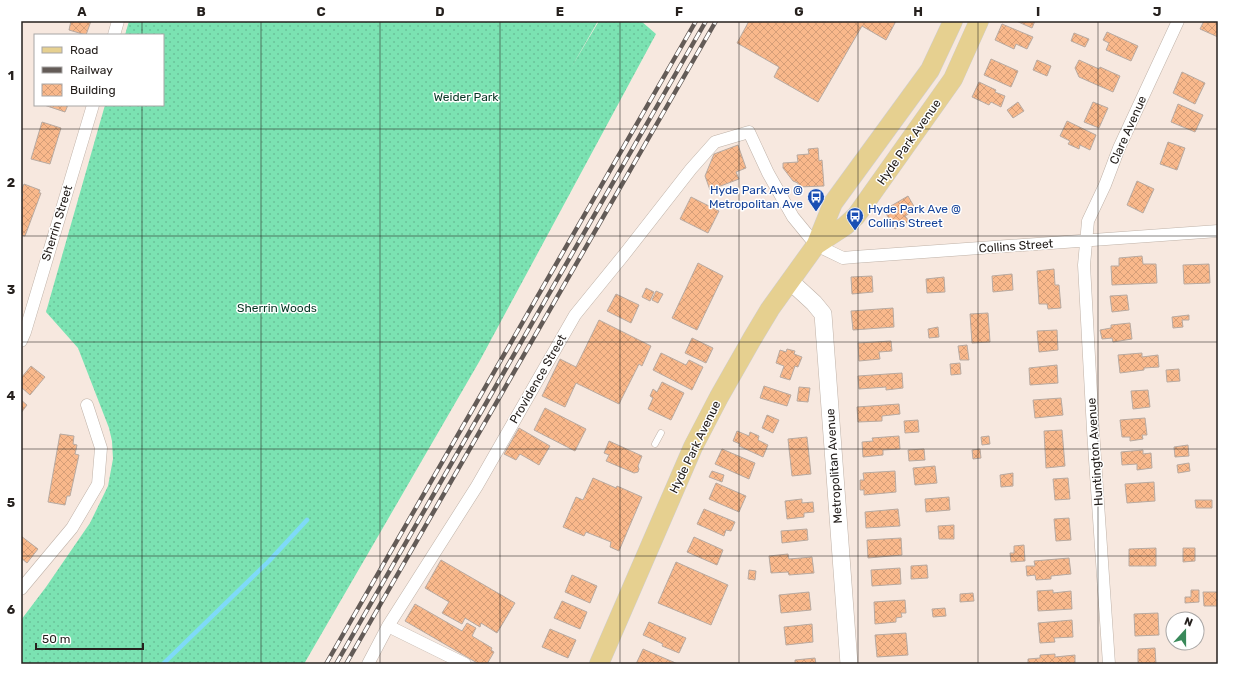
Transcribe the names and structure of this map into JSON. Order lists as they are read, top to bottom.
{
  "streets": {
    "main road": ["Hyde Park Avenue"],
    "street": [
      "Clare Avenue",
      "Sherrin Street",
      "Collins Street",
      "Providence Street",
      "Huntington Avenue",
      "Metropolitan Avenue"
    ]
  },
  "crossings": [
    ["Clare Avenue", "Collins Street"],
    ["Clare Avenue", "Huntington Avenue"],
    ["Hyde Park Avenue", "Collins Street"],
    ["Hyde Park Avenue", "Providence Street"],
    ["Hyde Park Avenue", "Metropolitan Avenue"],
    ["Collins Street", "Providence Street"],
    ["Collins Street", "Huntington Avenue"]
  ],
  "parks": ["Weider Park", "Sherrin Woods"],
  "places": {
    "bus stop": ["Hyde Park Ave @ Metropolitan Ave", "Hyde Park Ave @ Collins Street"]
  },
  "legend": ["Road", "Railway", "Building"],
  "scale_bar": "50 m",
  "north": "top",
  "grid": {
    "columns": [
      "A",
      "B",
      "C",
      "D",
      "E",
      "F",
      "G",
      "H",
      "I",
      "J"
    ],
    "rows": [
      "1",
      "2",
      "3",
      "4",
      "5",
      "6"
    ]
  }
}
